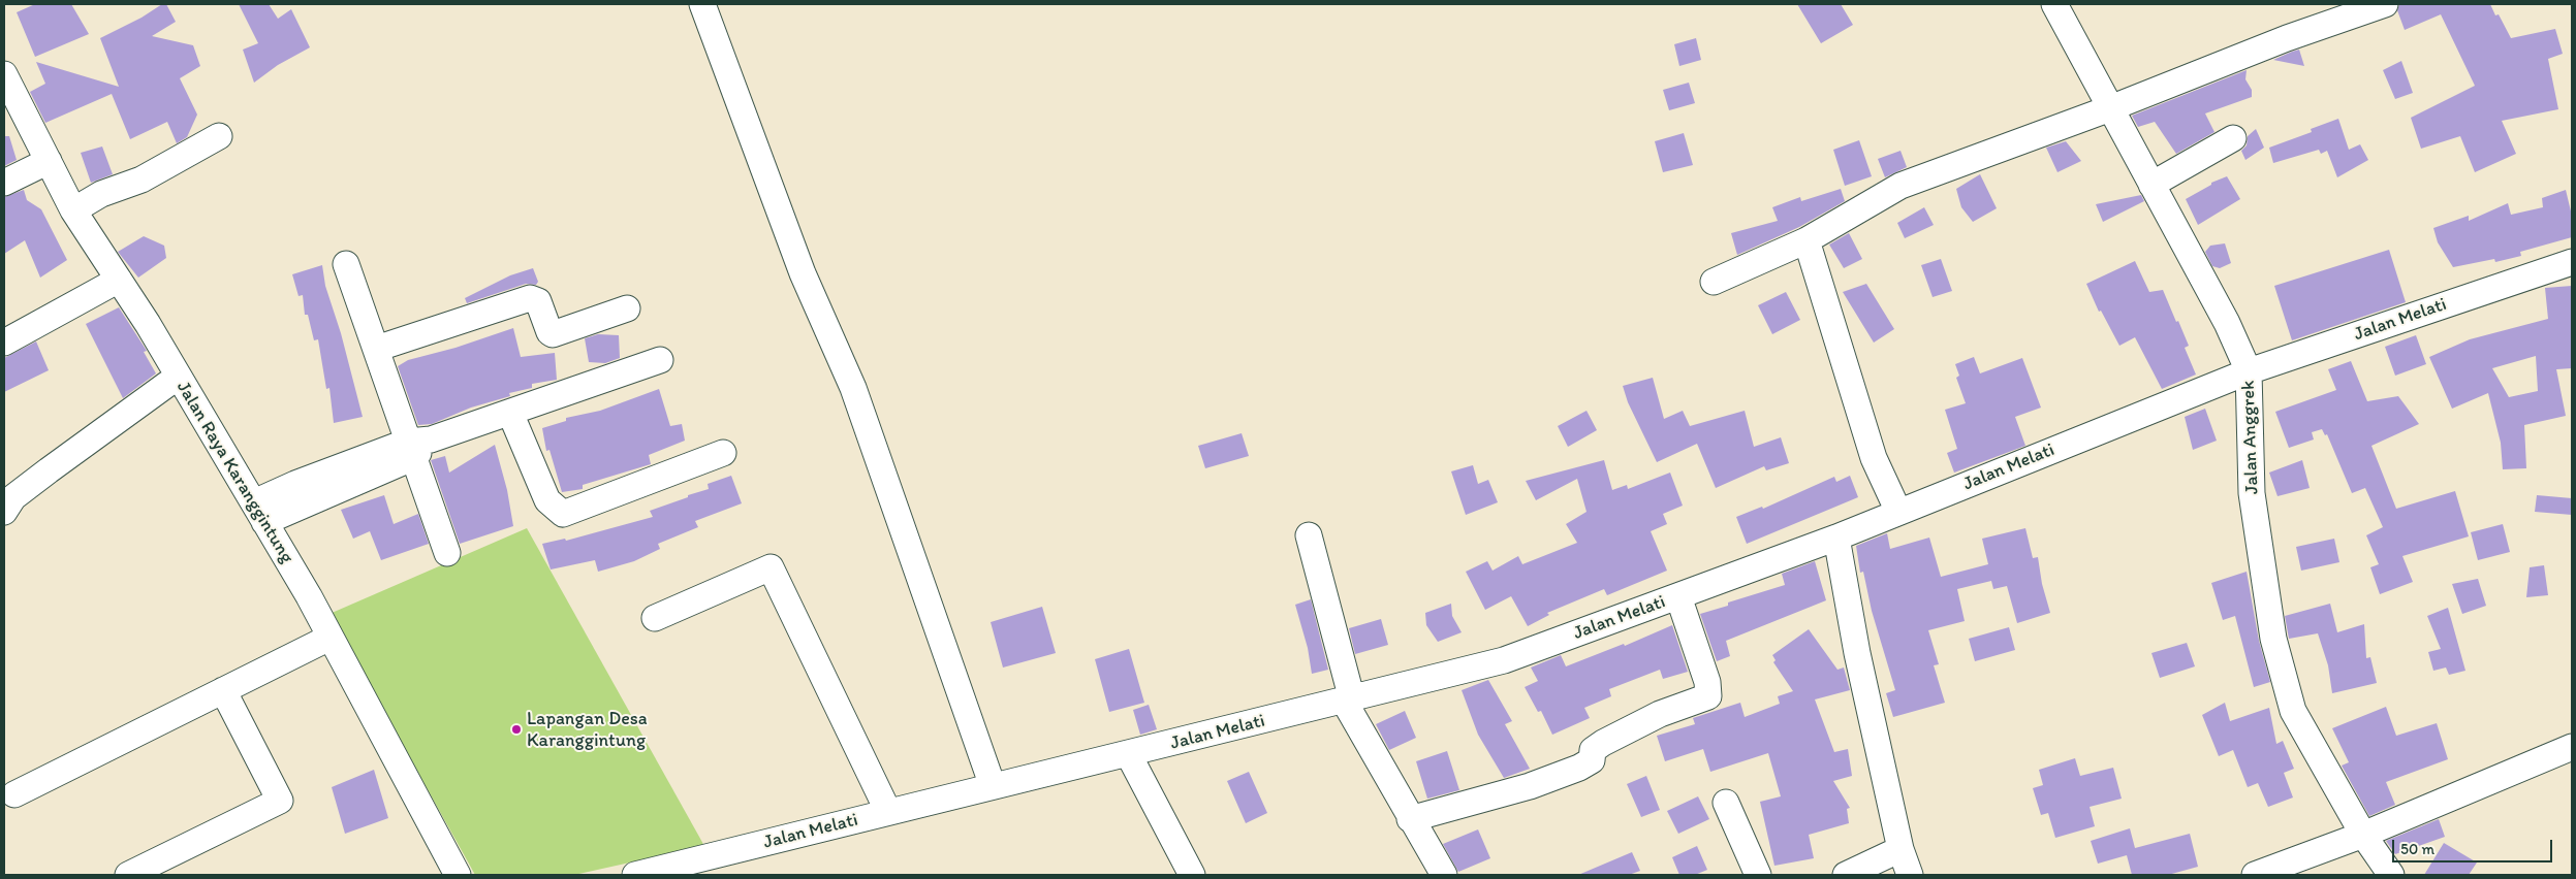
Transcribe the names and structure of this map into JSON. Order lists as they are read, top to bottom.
{
  "streets": {
    "street": ["Jalan Melati", "Jalan Anggrek", "Jalan Raya Karanggintung"]
  },
  "crossings": [
    ["Jalan Melati", "Jalan Anggrek"]
  ],
  "places": ["Lapangan Desa Karanggintung"],
  "scale_bar": "50 m"
}
